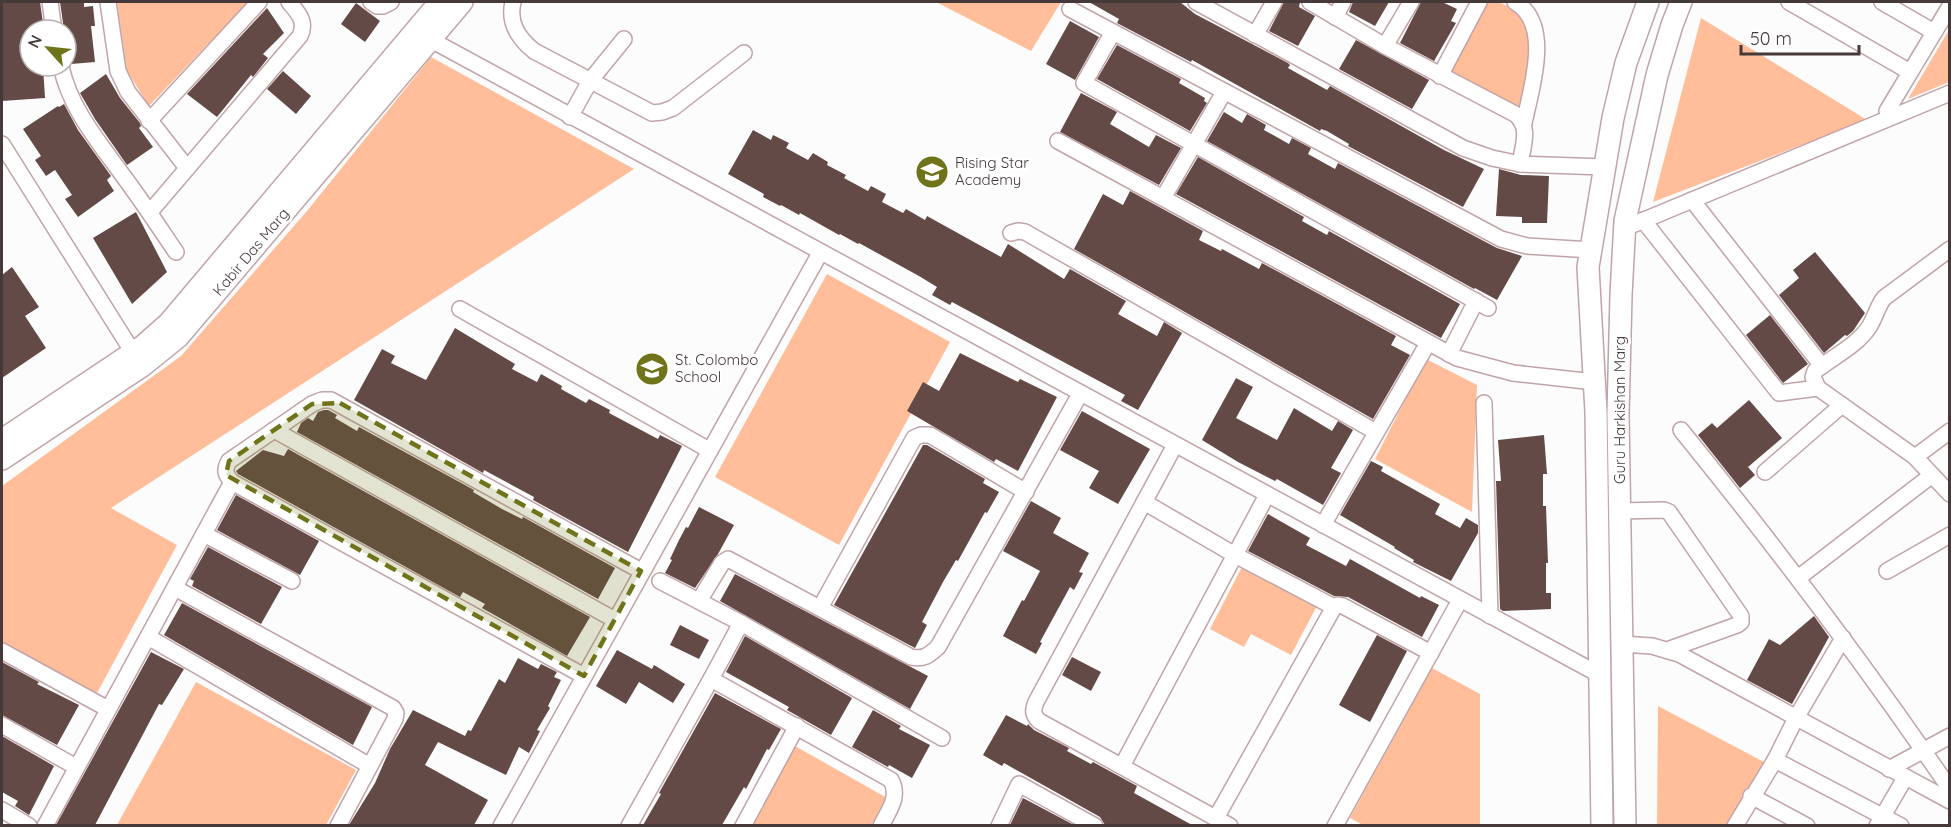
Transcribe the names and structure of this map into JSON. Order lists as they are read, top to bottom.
{
  "streets": {
    "main road": ["Kabir Das Marg", "Guru Harkishan Marg"]
  },
  "places": {
    "school or university": ["Rising Star Academy", "St. Colombo School"]
  },
  "scale_bar": "50 m",
  "north": "top left"
}
